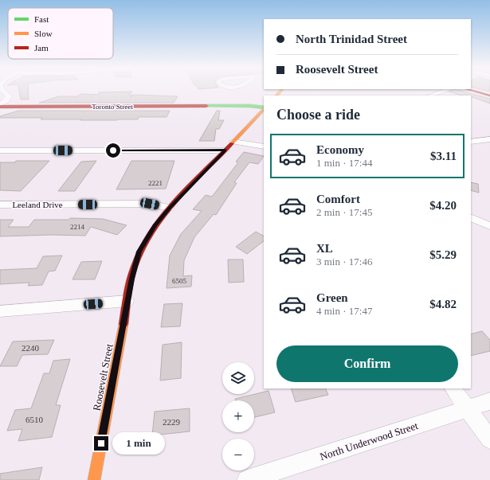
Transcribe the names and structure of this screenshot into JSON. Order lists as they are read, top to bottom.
{
  "streets": {
    "street": [
      "Toronto Street",
      "Leeland Drive",
      "Roosevelt Street",
      "North Underwood Street"
    ]
  },
  "crossings": [
    ["Leeland Drive", "Roosevelt Street"]
  ],
  "house_numbers": [
    "2221",
    "2214",
    "6505",
    "2240",
    "6510",
    "2229"
  ],
  "legend": ["Fast", "Slow", "Jam"],
  "page": {
    "banner": ["North Trinidad Street", "Roosevelt Street"],
    "heading": "Choose a ride",
    "list": [
      {
        "name": "Economy",
        "note": "1 min · 17:44",
        "value": "$3.11"
      },
      {
        "name": "Comfort",
        "note": "2 min · 17:45",
        "value": "$4.20"
      },
      {
        "name": "XL",
        "note": "3 min · 17:46",
        "value": "$5.29"
      },
      {
        "name": "Green",
        "note": "4 min · 17:47",
        "value": "$4.82"
      }
    ],
    "buttons": "Confirm",
    "map_buttons": ["+", "−"],
    "bubble": "1 min"
  }
}
